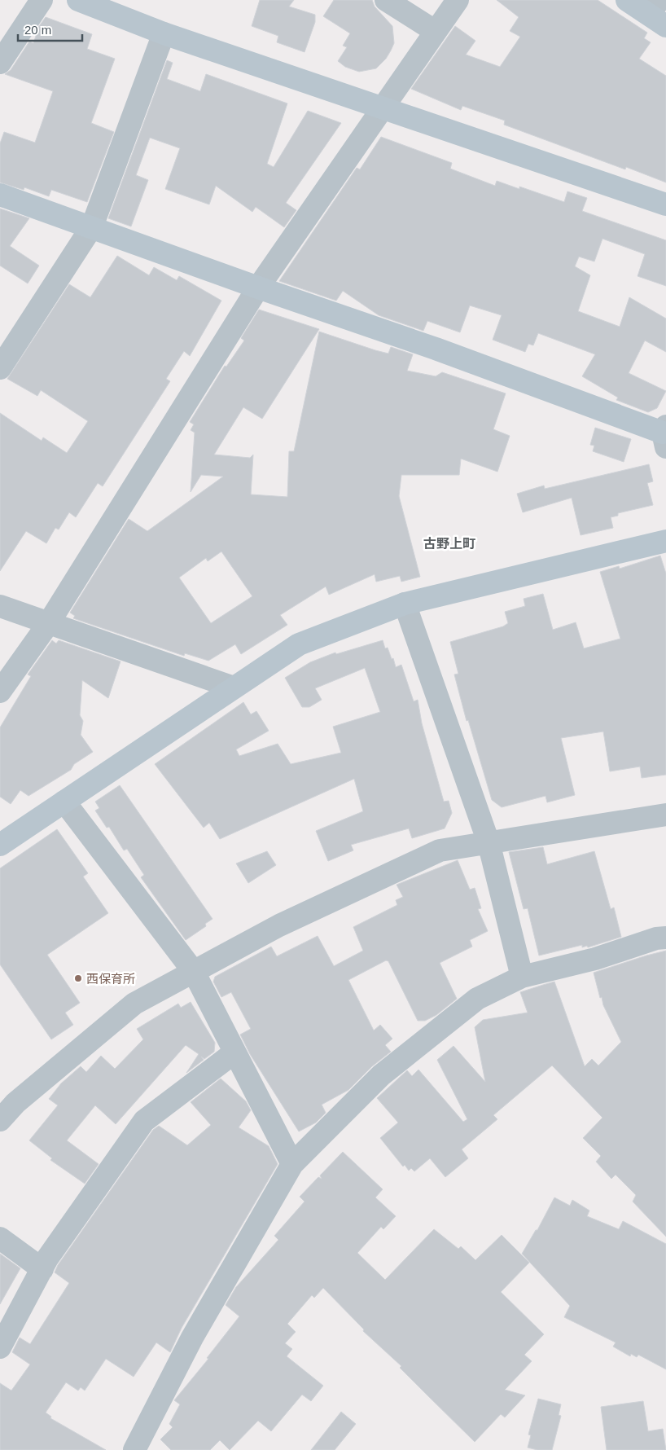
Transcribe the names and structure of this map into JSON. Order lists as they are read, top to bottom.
{
  "districts": ["古野上町"],
  "places": ["西保育所"],
  "scale_bar": "20 m"
}
